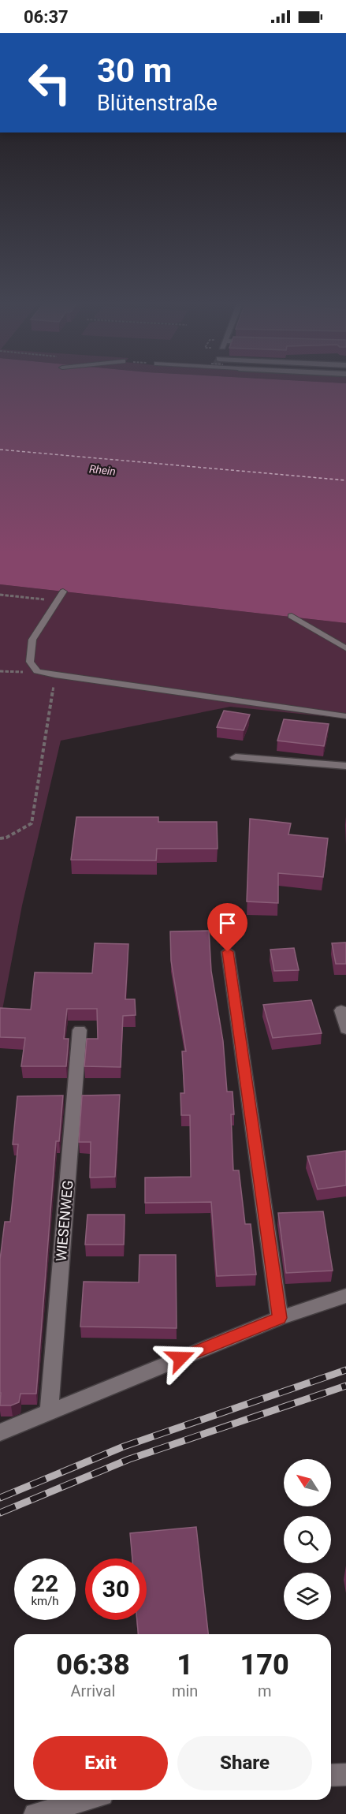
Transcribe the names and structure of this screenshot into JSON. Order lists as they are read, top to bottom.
{
  "streets": {
    "street": ["WIESENWEG"]
  },
  "water": ["Rhein"],
  "north": "top left",
  "page": {
    "status": "06:37",
    "turn": ["30 m", "Blütenstraße"],
    "speed": "22 km/h",
    "limit": "30",
    "eta": [
      "06:38",
      "Arrival",
      "1",
      "min",
      "170",
      "m"
    ],
    "buttons": ["Exit", "Share"]
  }
}
